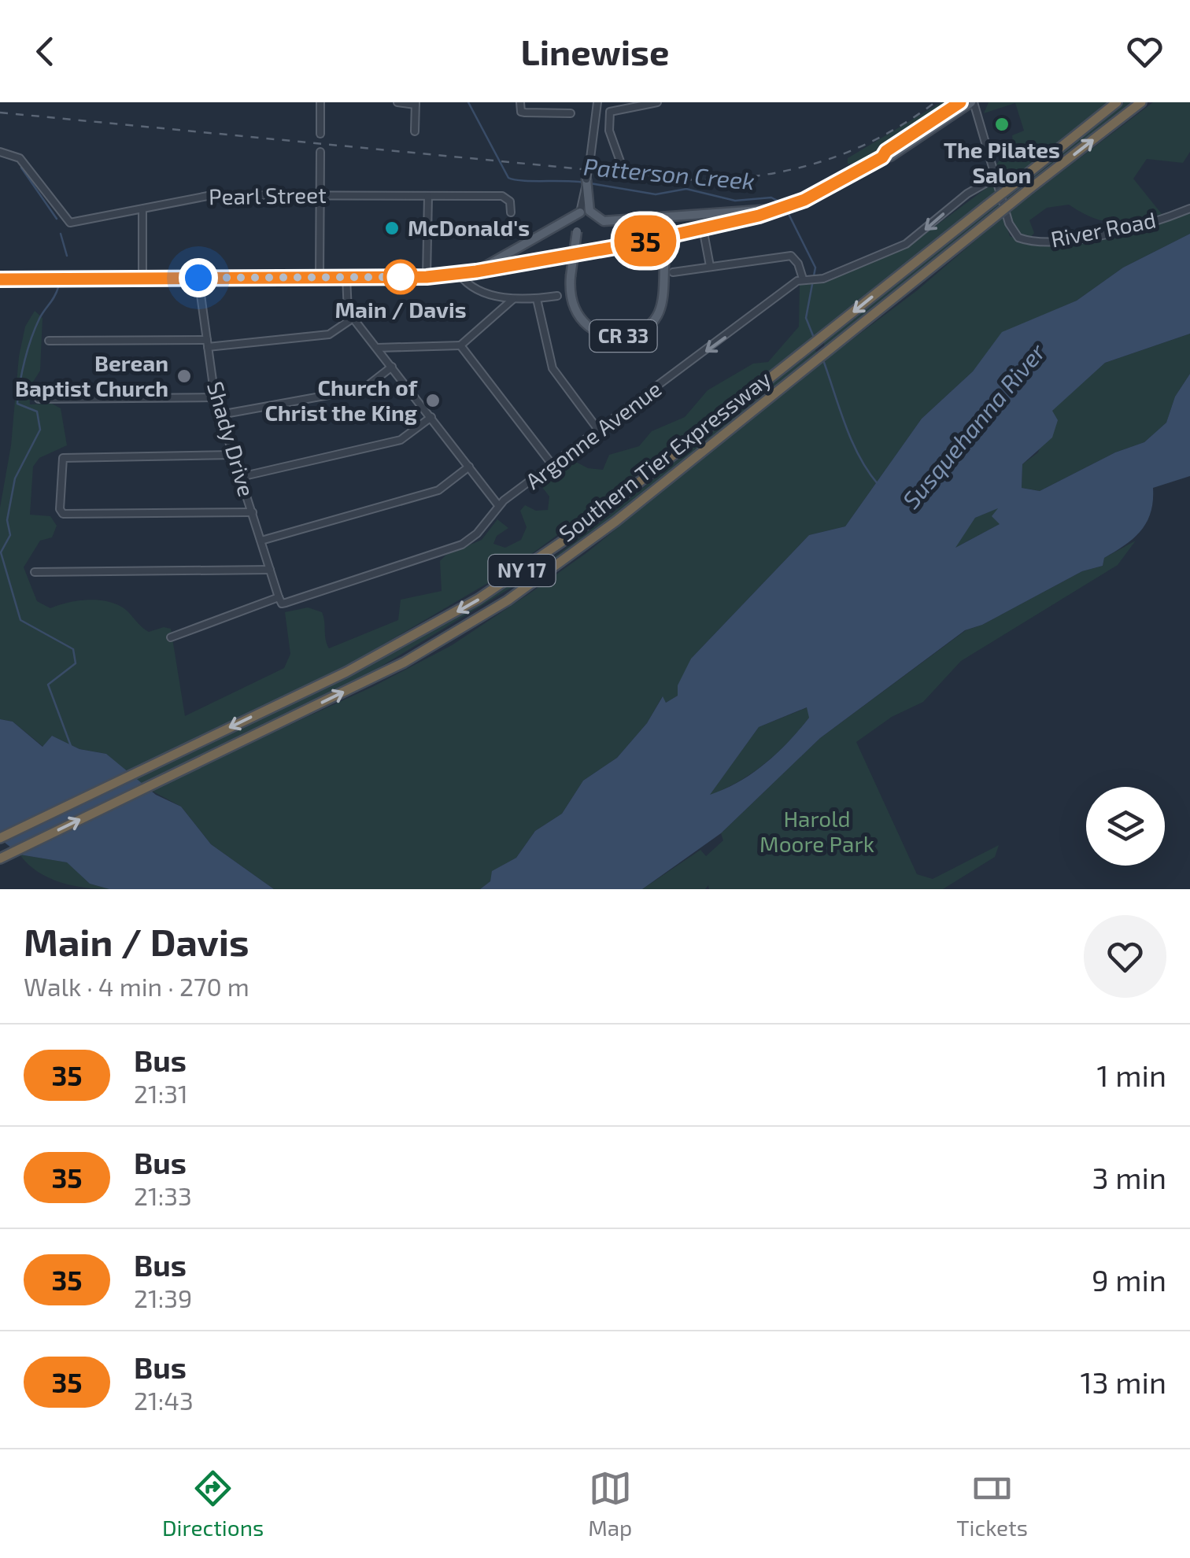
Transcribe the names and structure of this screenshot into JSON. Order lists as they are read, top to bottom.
{
  "streets": {
    "highway": ["Southern Tier Expressway", "NY 17"],
    "main road": ["CR 33"],
    "street": [
      "Pearl Street",
      "River Road",
      "Argonne Avenue",
      "Shady Drive"
    ]
  },
  "crossings": [
    ["River Road", "Argonne Avenue"],
    ["Argonne Avenue", "Shady Drive"]
  ],
  "one_way": ["Argonne Avenue"],
  "water": ["Patterson Creek", "Susquehanna River"],
  "parks": ["Harold Moore Park"],
  "places": [
    "The Pilates Salon",
    "McDonald's",
    "Main / Davis",
    "Berean Baptist Church",
    "Church of Christ the King"
  ],
  "lines": ["bus line 35"],
  "page": {
    "header": "Linewise",
    "on_map": "35",
    "heading": ["Main / Davis", "Walk · 4 min · 270 m"],
    "list": [
      {
        "mark": "35",
        "name": "Bus",
        "note": "21:31",
        "value": "1 min"
      },
      {
        "mark": "35",
        "name": "Bus",
        "note": "21:33",
        "value": "3 min"
      },
      {
        "mark": "35",
        "name": "Bus",
        "note": "21:39",
        "value": "9 min"
      },
      {
        "mark": "35",
        "name": "Bus",
        "note": "21:43",
        "value": "13 min"
      }
    ],
    "tabs": ["Directions", "Map", "Tickets"]
  }
}
